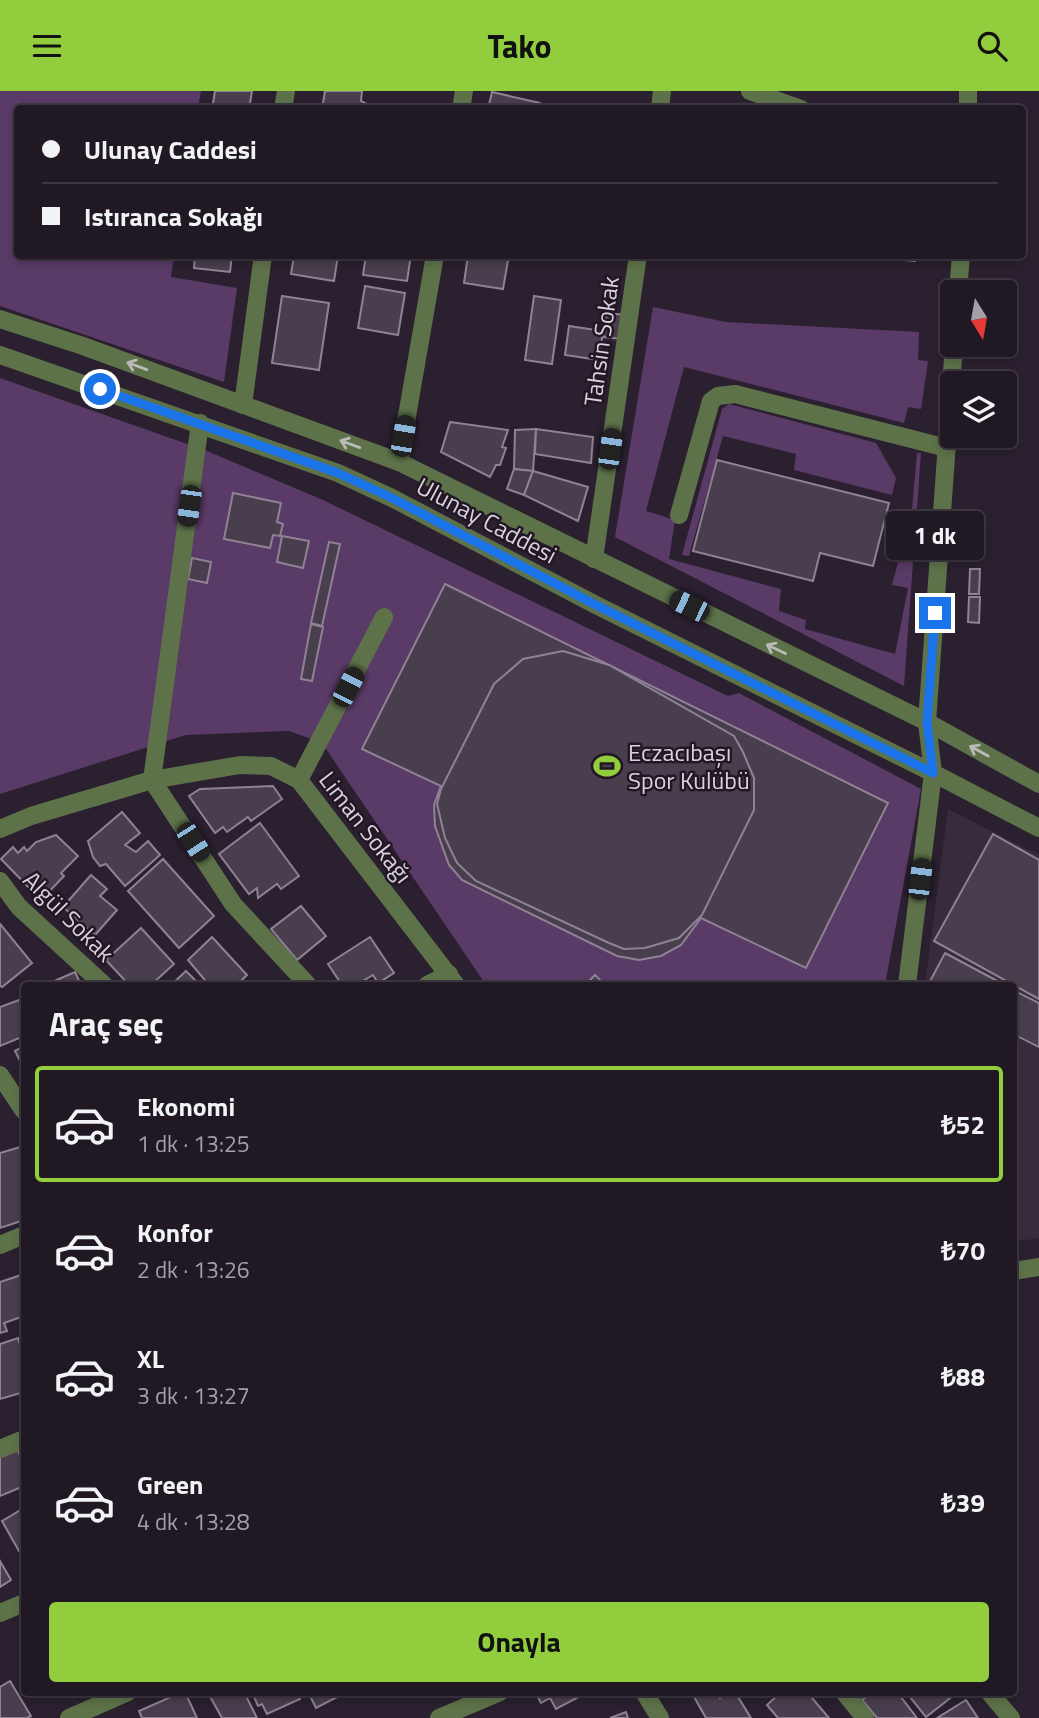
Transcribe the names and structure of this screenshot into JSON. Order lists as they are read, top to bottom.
{
  "streets": {
    "street": [
      "Tahsin Sokak",
      "Ulunay Caddesi",
      "Liman Sokağı",
      "Algül Sokak"
    ]
  },
  "crossings": [
    ["Tahsin Sokak", "Ulunay Caddesi"]
  ],
  "places": {
    "sports": ["Eczacıbaşı Spor Kulübü"]
  },
  "north": "bottom",
  "page": {
    "header": "Tako",
    "banner": ["Ulunay Caddesi", "Istıranca Sokağı"],
    "bubble": "1 dk",
    "heading": "Araç seç",
    "list": [
      {
        "name": "Ekonomi",
        "note": "1 dk · 13:25",
        "value": "₺52"
      },
      {
        "name": "Konfor",
        "note": "2 dk · 13:26",
        "value": "₺70"
      },
      {
        "name": "XL",
        "note": "3 dk · 13:27",
        "value": "₺88"
      },
      {
        "name": "Green",
        "note": "4 dk · 13:28",
        "value": "₺39"
      }
    ],
    "buttons": "Onayla"
  }
}
